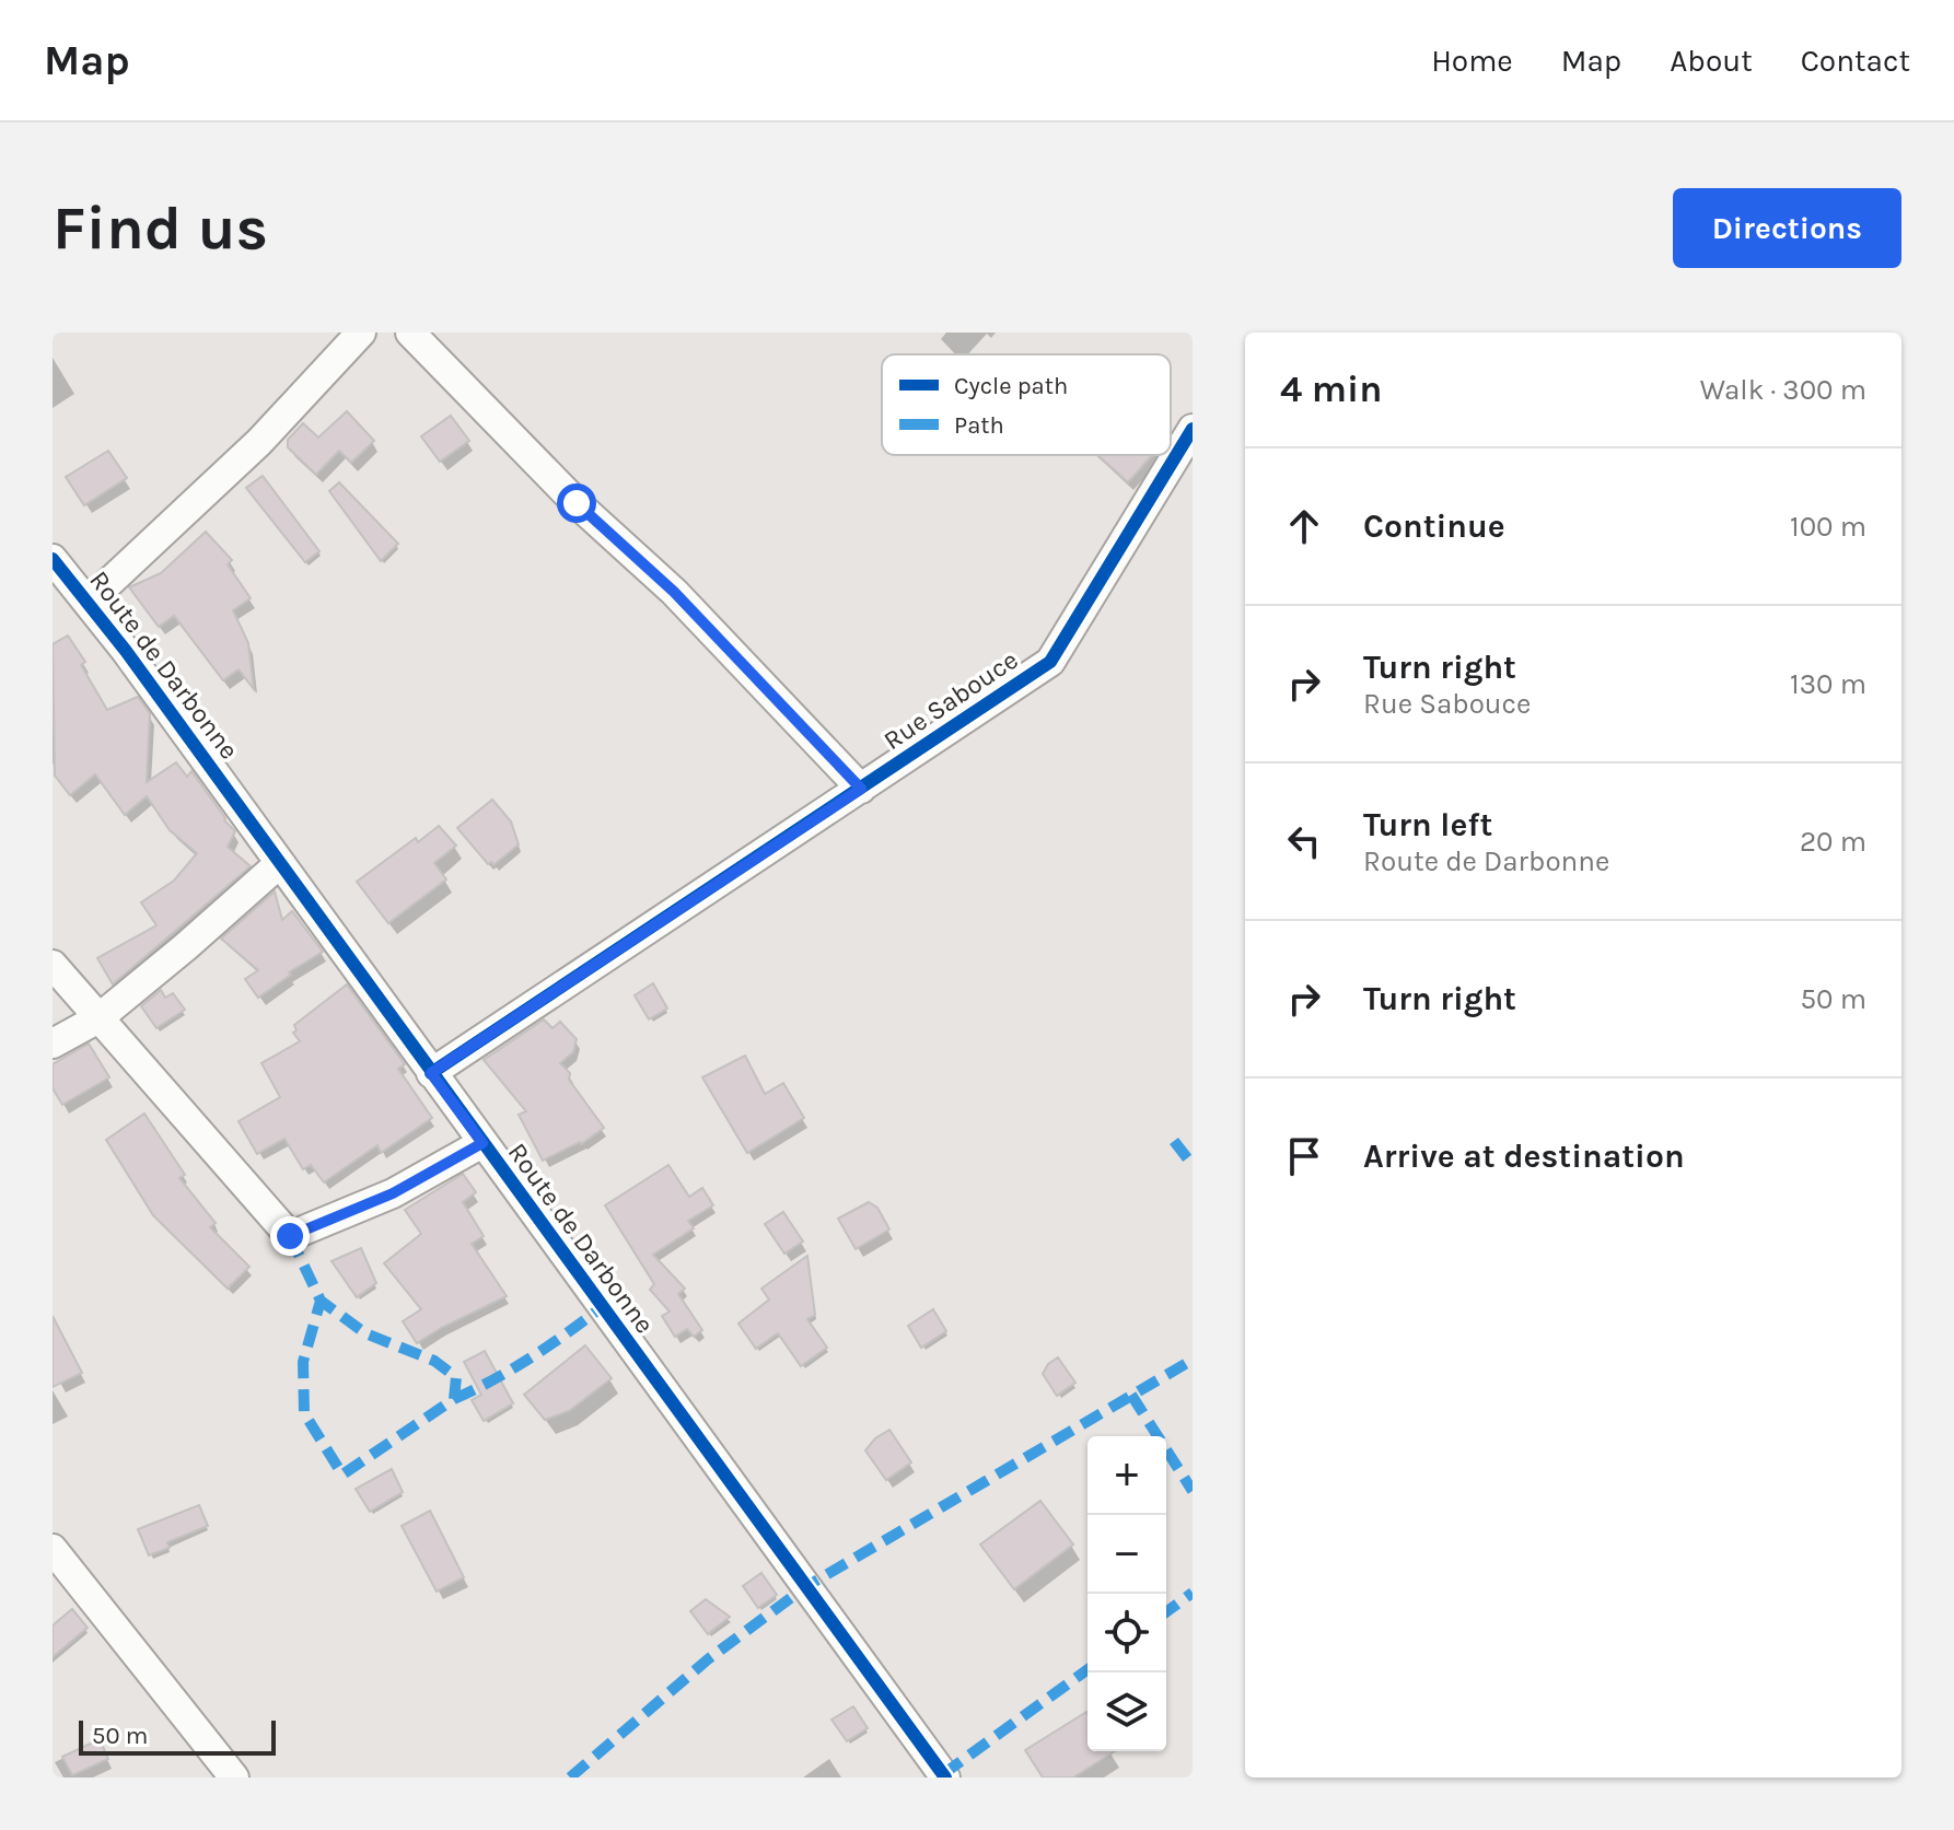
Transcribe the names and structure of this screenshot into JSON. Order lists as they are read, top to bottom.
{
  "streets": {
    "street": ["Route de Darbonne", "Rue Sabouce"]
  },
  "crossings": [
    ["Route de Darbonne", "Rue Sabouce"]
  ],
  "legend": ["Cycle path", "Path"],
  "scale_bar": "50 m",
  "page": {
    "header": "Map",
    "nav": [
      "Home",
      "Map",
      "About",
      "Contact"
    ],
    "buttons": "Directions",
    "title": "Find us",
    "heading": ["4 min", "Walk · 300 m"],
    "list": [
      ["Continue", "100 m"],
      ["Turn right", "Rue Sabouce", "130 m"],
      ["Turn left", "Route de Darbonne", "20 m"],
      ["Turn right", "50 m"],
      "Arrive at destination"
    ],
    "map_buttons": ["+", "−"],
    "scale": "50 m"
  }
}
